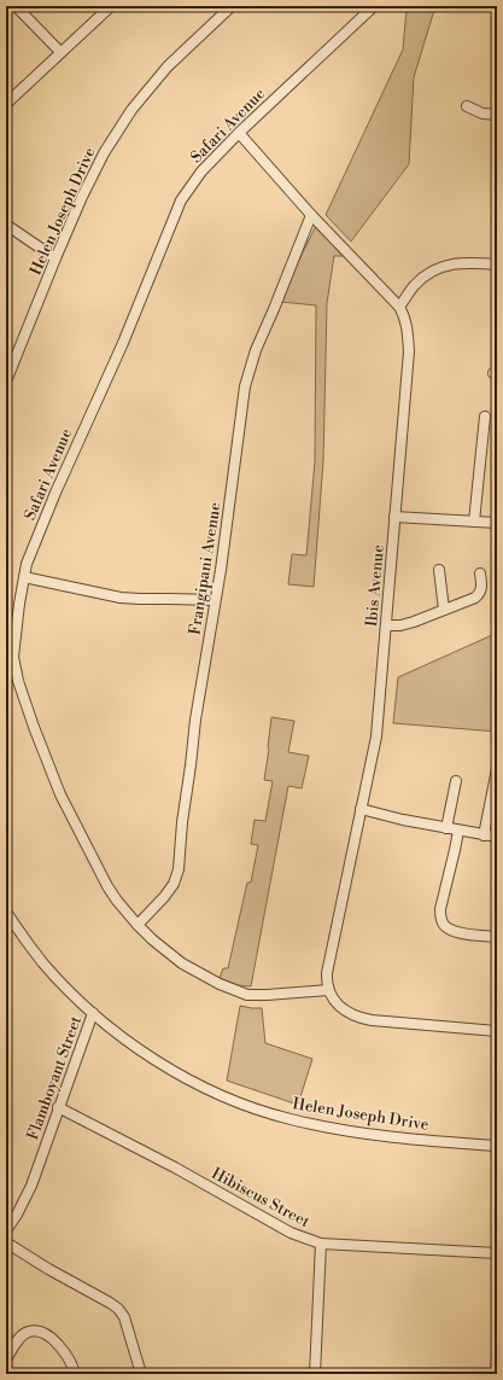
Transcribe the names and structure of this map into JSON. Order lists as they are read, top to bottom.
{
  "streets": {
    "street": [
      "Safari Avenue",
      "Helen Joseph Drive",
      "Frangipani Avenue",
      "Ibis Avenue",
      "Flamboyant Street",
      "Hibiscus Street"
    ]
  },
  "crossings": [
    ["Safari Avenue", "Frangipani Avenue"],
    ["Safari Avenue", "Ibis Avenue"],
    ["Helen Joseph Drive", "Flamboyant Street"],
    ["Frangipani Avenue", "Ibis Avenue"],
    ["Flamboyant Street", "Hibiscus Street"]
  ]
}
